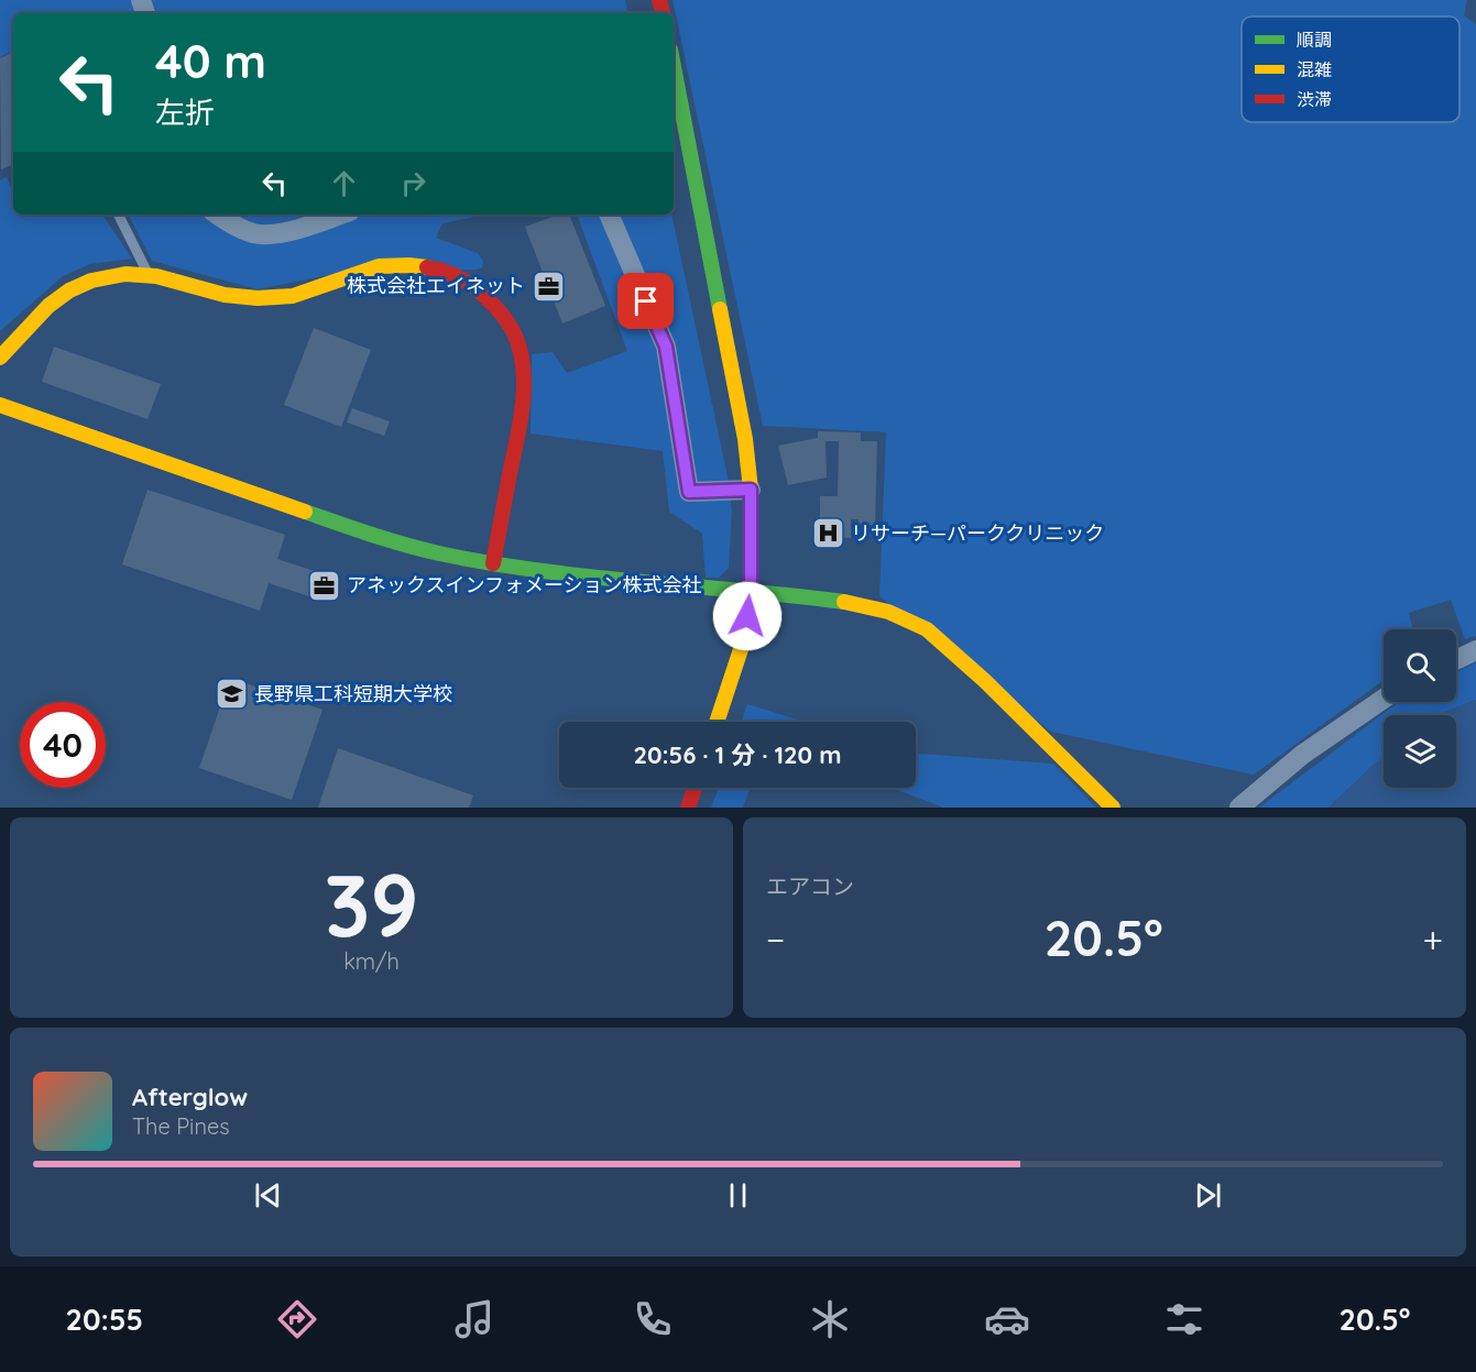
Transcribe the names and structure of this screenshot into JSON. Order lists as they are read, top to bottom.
{
  "places": {
    "office": ["株式会社エイネット", "アネックスインフォメーション株式会社"],
    "hospital": ["リサーチ―パーククリニック"],
    "school or university": ["長野県工科短期大学校"]
  },
  "legend": ["順調", "混雑", "渋滞"],
  "page": {
    "turn": ["40 m", "左折"],
    "limit": "40",
    "trip": "20:56 · 1 分 · 120 m",
    "tile": [
      ["39", "km/h"],
      "エアコン"
    ],
    "heat": ["−", "20.5°", "+"],
    "song": ["Afterglow", "The Pines"],
    "tabs": ["20:55", "20.5°"]
  }
}
